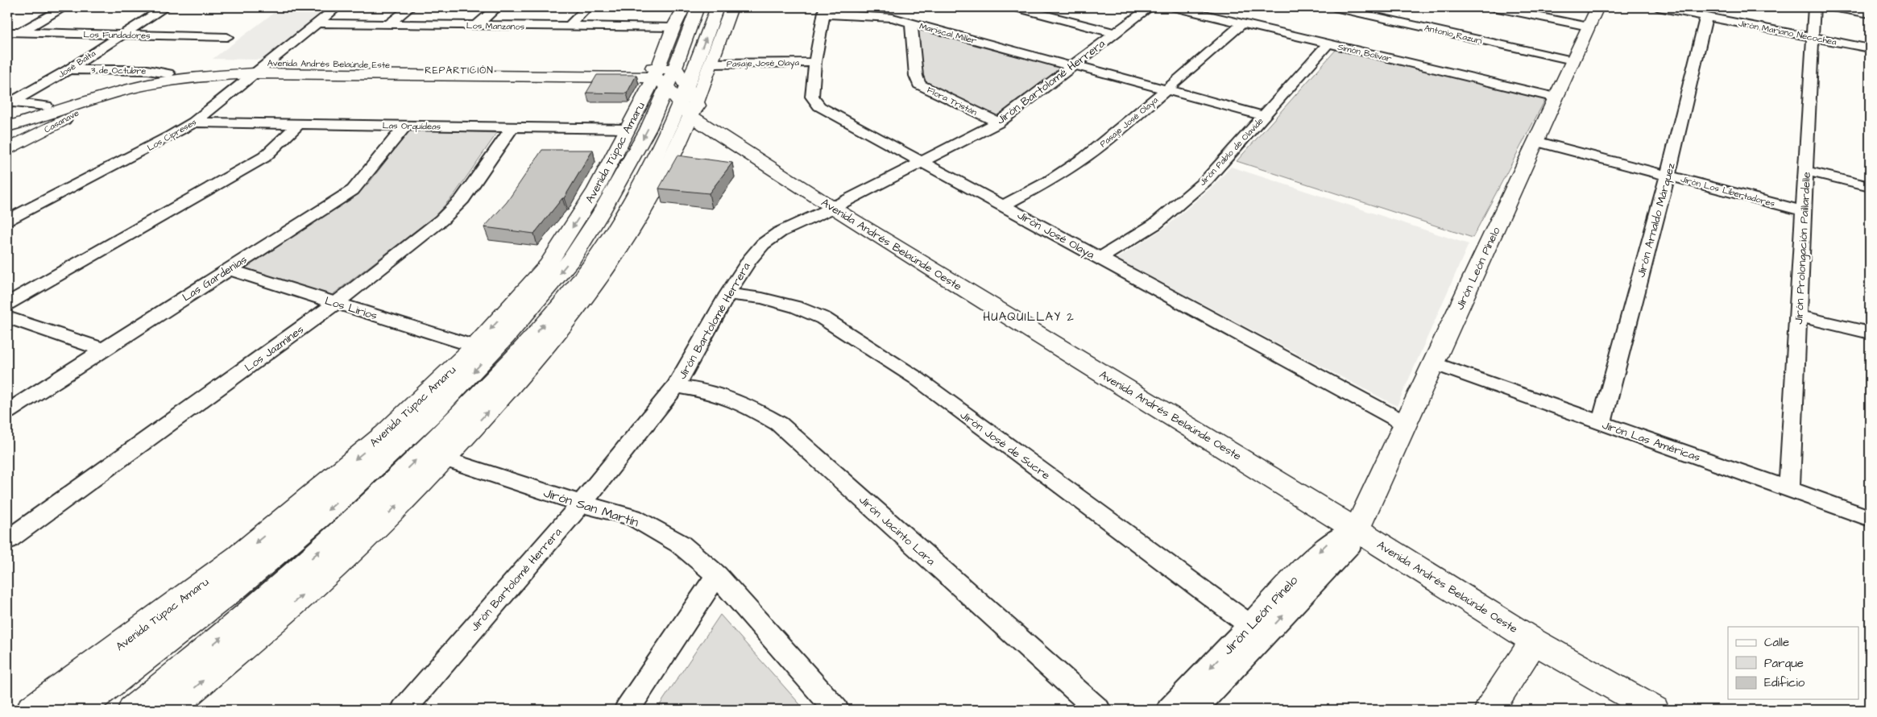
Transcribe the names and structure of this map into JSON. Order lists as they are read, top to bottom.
{
  "streets": {
    "main road": [
      "Avenida Andrés Belaúnde Este",
      "Casanave",
      "Avenida Túpac Amaru",
      "Avenida Andrés Belaúnde Oeste",
      "Jirón León Pinelo"
    ],
    "street": [
      "Los Manzanos",
      "Jirón Mariano Necochea",
      "Mariscal Miller",
      "Antonio Razuri",
      "Los Fundadores",
      "Simón Bolívar",
      "Pasaje José Olaya",
      "José Balta",
      "3 de Octubre",
      "Jirón Bartolomé Herrera",
      "Flora Tristán",
      "Las Orquídeas",
      "Los Cipreses",
      "Jirón Pablo de Olavide",
      "Jirón Los Libertadores",
      "Jirón Arnaldo Márquez",
      "Jirón José Olaya",
      "Jirón Prolongación Paillardelle",
      "Las Gardenias",
      "Los Lirios",
      "Los Jazmines",
      "Jirón Las Américas",
      "Jirón José de Sucre",
      "Jirón San Martín",
      "Jirón Jacinto Lara"
    ]
  },
  "crossings": [
    ["Los Manzanos", "Los Cipreses"],
    ["Los Manzanos", "Avenida Túpac Amaru"],
    ["Jirón Mariano Necochea", "Jirón Arnaldo Márquez"],
    ["Jirón Mariano Necochea", "Jirón Prolongación Paillardelle"],
    ["Mariscal Miller", "Pasaje José Olaya"],
    ["Mariscal Miller", "Jirón Bartolomé Herrera"],
    ["Mariscal Miller", "Flora Tristán"],
    ["Mariscal Miller", "Jirón Pablo de Olavide"],
    ["Mariscal Miller", "Jirón José Olaya"],
    ["Antonio Razuri", "Jirón León Pinelo"],
    ["Los Fundadores", "José Balta"],
    ["Simón Bolívar", "Pasaje José Olaya"],
    ["Simón Bolívar", "Jirón Pablo de Olavide"],
    ["Simón Bolívar", "Jirón León Pinelo"],
    ["Pasaje José Olaya", "Avenida Túpac Amaru"],
    ["Pasaje José Olaya", "Jirón José Olaya"],
    ["José Balta", "3 de Octubre"],
    ["Avenida Andrés Belaúnde Este", "3 de Octubre"],
    ["Avenida Andrés Belaúnde Este", "Casanave"],
    ["Avenida Andrés Belaúnde Este", "Los Cipreses"],
    ["Avenida Andrés Belaúnde Este", "Avenida Túpac Amaru"],
    ["Avenida Andrés Belaúnde Este", "Avenida Andrés Belaúnde Oeste"],
    ["Jirón Bartolomé Herrera", "Flora Tristán"],
    ["Jirón Bartolomé Herrera", "Jirón José Olaya"],
    ["Jirón Bartolomé Herrera", "Avenida Andrés Belaúnde Oeste"],
    ["Jirón Bartolomé Herrera", "Jirón José de Sucre"],
    ["Jirón Bartolomé Herrera", "Jirón San Martín"],
    ["Jirón Bartolomé Herrera", "Jirón Jacinto Lara"],
    ["Las Orquídeas", "Los Cipreses"],
    ["Las Orquídeas", "Avenida Túpac Amaru"],
    ["Las Orquídeas", "Las Gardenias"],
    ["Las Orquídeas", "Los Jazmines"],
    ["Jirón Pablo de Olavide", "Jirón José Olaya"],
    ["Avenida Túpac Amaru", "Avenida Andrés Belaúnde Oeste"],
    ["Avenida Túpac Amaru", "Los Lirios"],
    ["Avenida Túpac Amaru", "Jirón San Martín"],
    ["Jirón Los Libertadores", "Jirón Arnaldo Márquez"],
    ["Jirón Los Libertadores", "Jirón Prolongación Paillardelle"],
    ["Jirón Los Libertadores", "Jirón León Pinelo"],
    ["Jirón Arnaldo Márquez", "Jirón Las Américas"],
    ["Jirón José Olaya", "Jirón León Pinelo"],
    ["Avenida Andrés Belaúnde Oeste", "Jirón León Pinelo"],
    ["Jirón Prolongación Paillardelle", "Jirón Las Américas"],
    ["Jirón León Pinelo", "Jirón Las Américas"],
    ["Jirón León Pinelo", "Jirón José de Sucre"],
    ["Las Gardenias", "Los Lirios"],
    ["Los Lirios", "Los Jazmines"]
  ],
  "districts": ["REPARTICIÓN", "HUAQUILLAY 2"],
  "legend": ["Calle", "Parque", "Edificio"]
}
